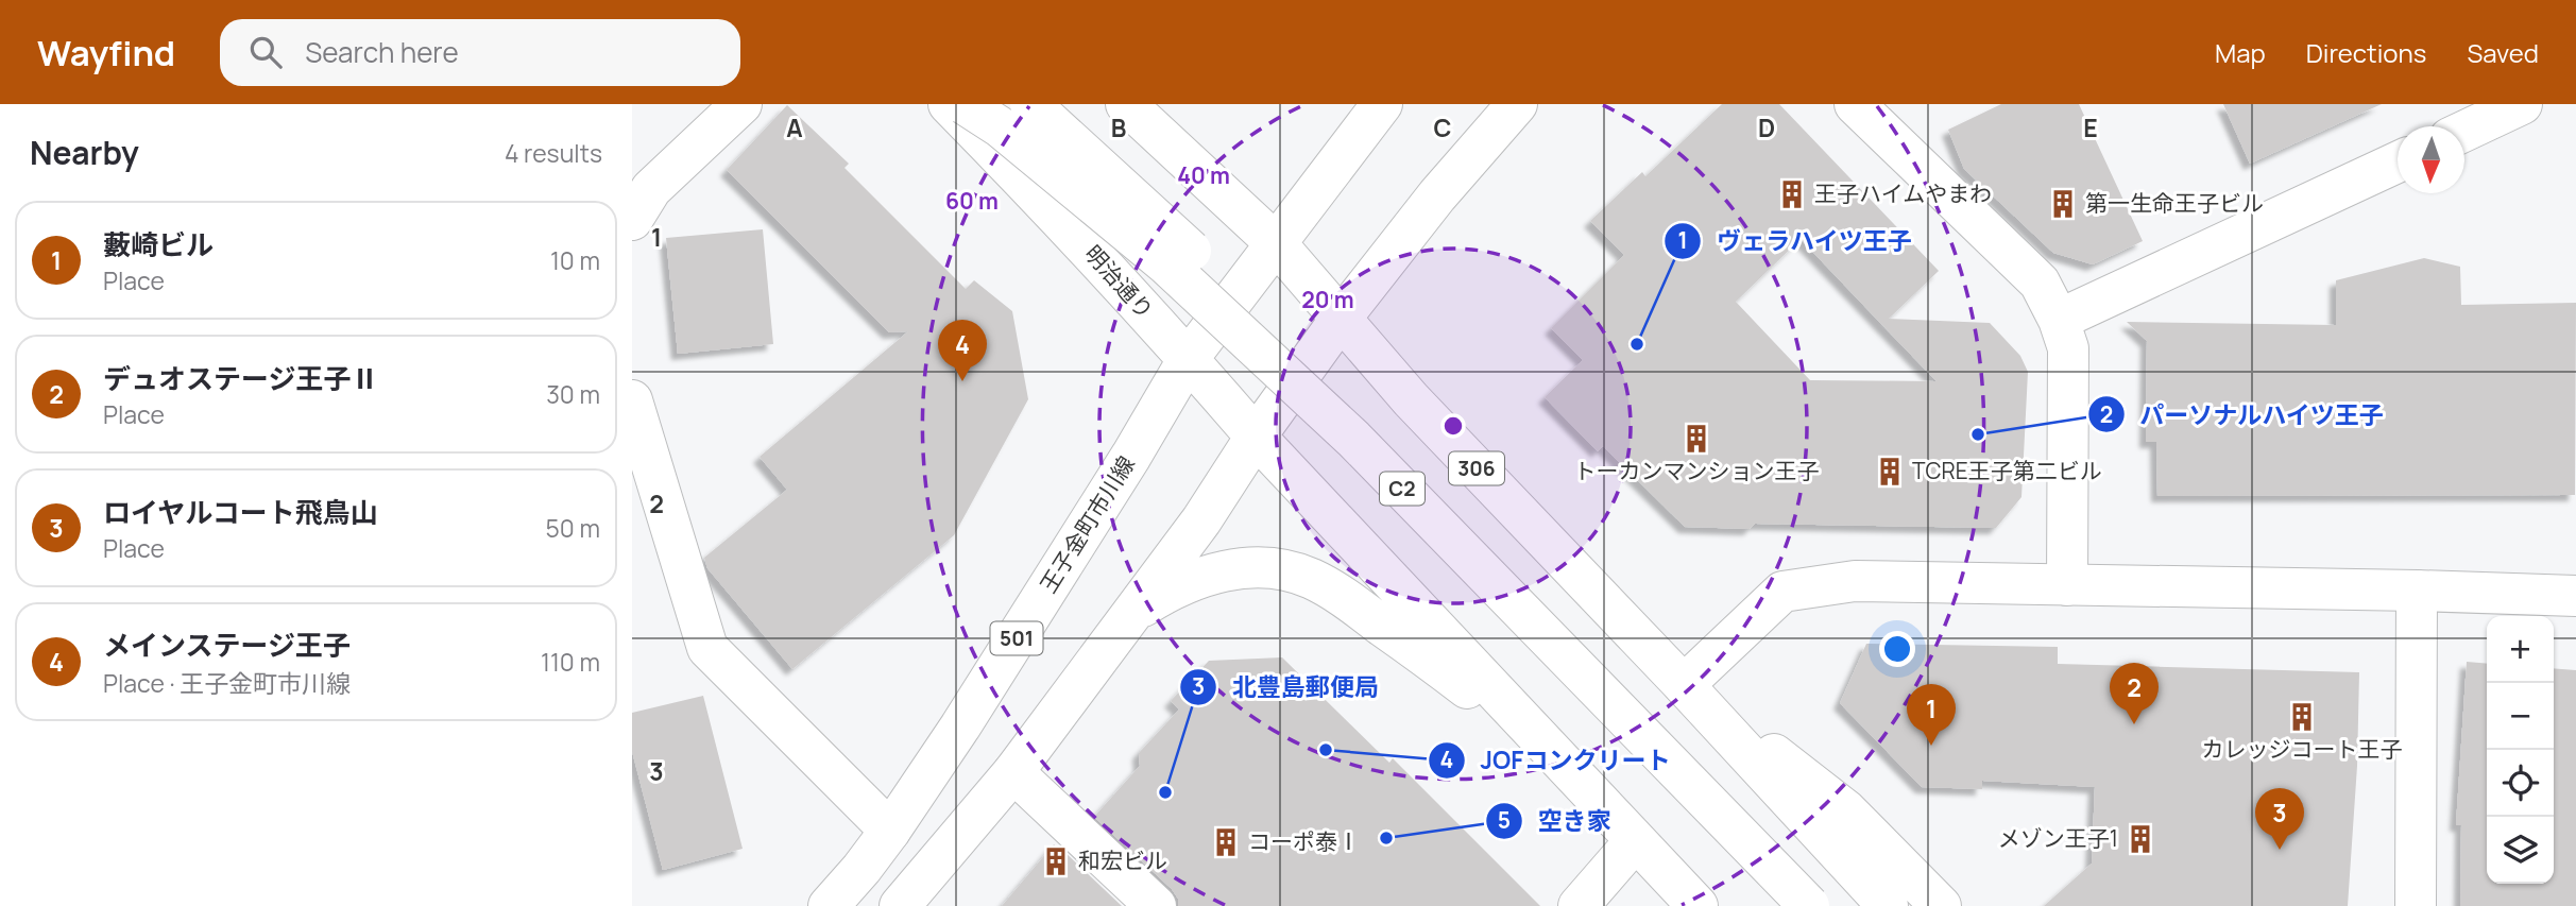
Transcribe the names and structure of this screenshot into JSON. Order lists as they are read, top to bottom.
{
  "streets": {
    "main road": [
      "明治通り",
      "306",
      "C2",
      "王子金町市川線",
      "501"
    ]
  },
  "crossings": [
    ["明治通り", "王子金町市川線"],
    ["明治通り", "501"],
    ["306", "501"],
    ["王子金町市川線", "501"]
  ],
  "places": {
    "building": [
      "王子ハイムやまわ",
      "第一生命王子ビル",
      "トーカンマンション王子",
      "TCRE王子第二ビル",
      "カレッジコート王子",
      "メゾン王子1",
      "コーポ泰Ⅰ",
      "和宏ビル"
    ],
    "other": [
      "ヴェラハイツ王子",
      "パーソナルハイツ王子",
      "JOFコンクリート",
      "北豊島郵便局",
      "空き家"
    ]
  },
  "north": "bottom",
  "page": {
    "header": "Wayfind",
    "search": "Search here",
    "nav": ["Map", "Directions", "Saved"],
    "heading": ["Nearby", "4 results"],
    "list": [
      {
        "mark": "1",
        "name": "藪崎ビル",
        "note": "Place",
        "value": "10 m"
      },
      {
        "mark": "2",
        "name": "デュオステージ王子Ⅱ",
        "note": "Place",
        "value": "30 m"
      },
      {
        "mark": "3",
        "name": "ロイヤルコート飛鳥山",
        "note": "Place",
        "value": "50 m"
      },
      {
        "mark": "4",
        "name": "メインステージ王子",
        "note": "Place · 王子金町市川線",
        "value": "110 m"
      }
    ],
    "pins": [
      "4",
      "2",
      "1",
      "3"
    ],
    "map_buttons": ["+", "−"]
  },
  "grid": {
    "columns": [
      "A",
      "B",
      "C",
      "D",
      "E"
    ],
    "rows": ["1", "2", "3"]
  },
  "rings": ["40 m", "60 m", "20 m"]
}
